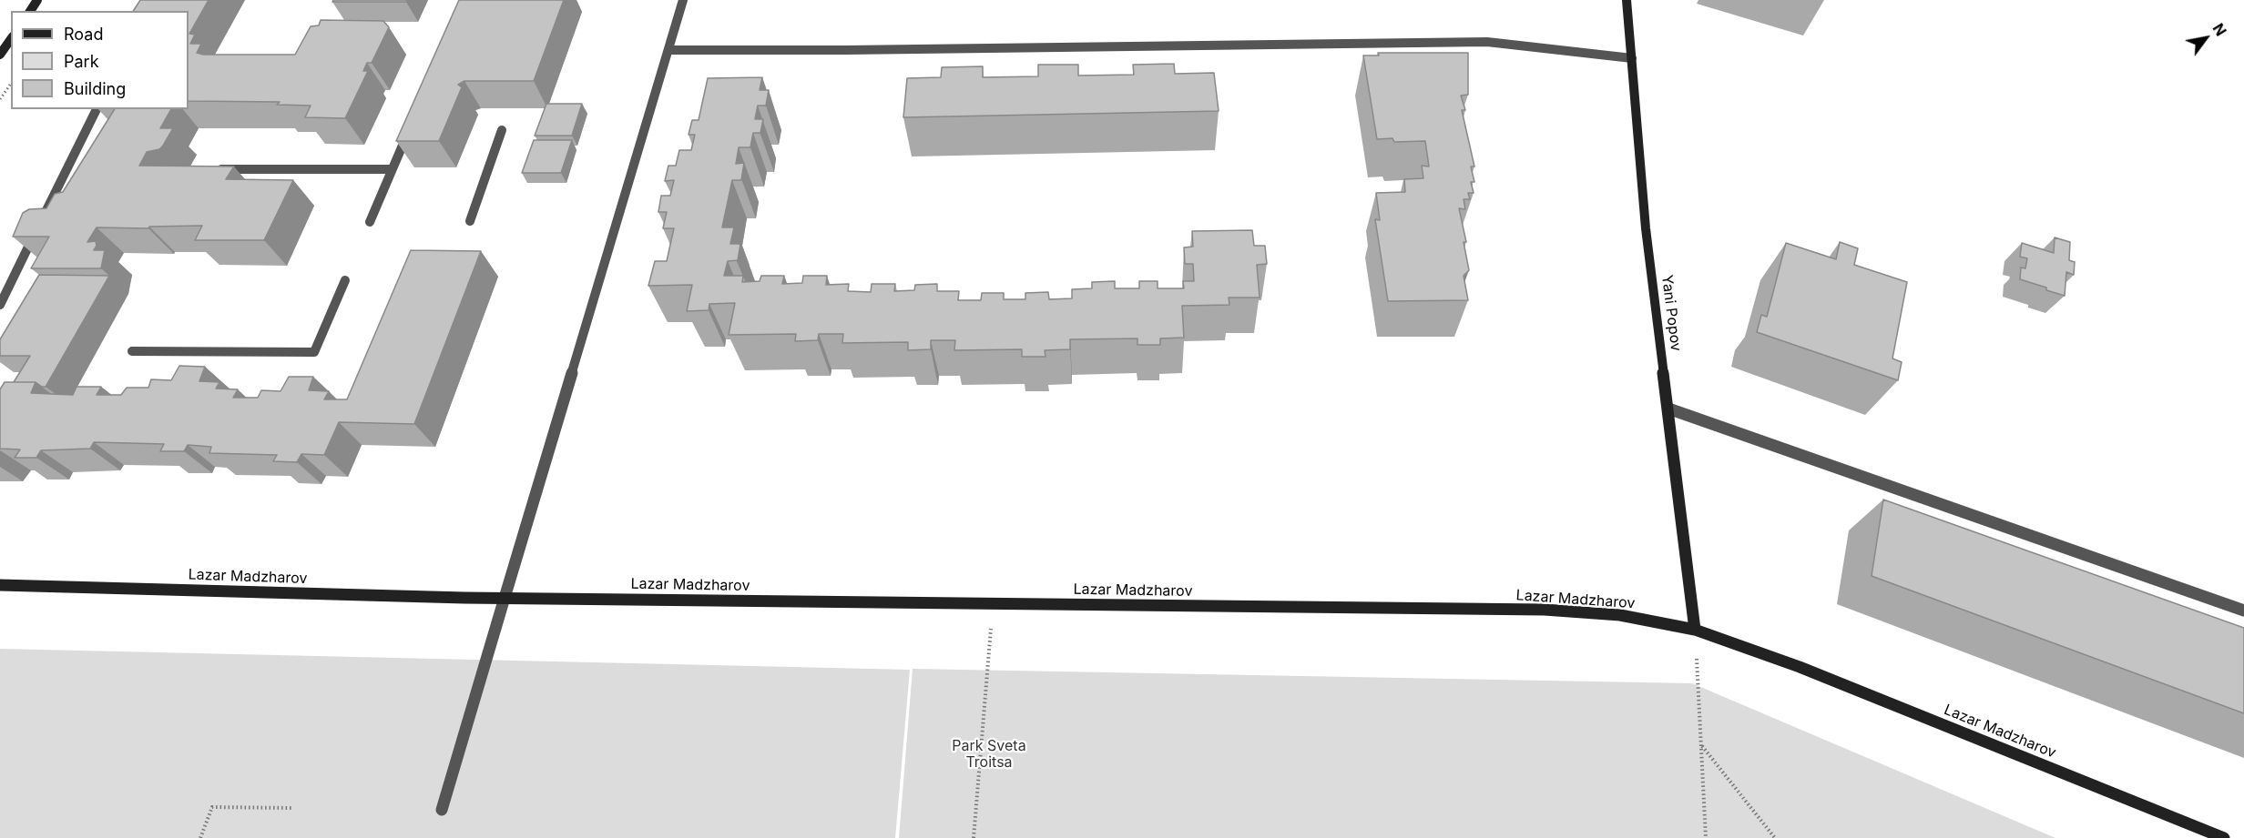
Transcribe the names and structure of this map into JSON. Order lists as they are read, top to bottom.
{
  "streets": {
    "main road": ["Yani Popov", "Lazar Madzharov"]
  },
  "crossings": [
    ["Yani Popov", "Lazar Madzharov"]
  ],
  "parks": ["Park Sveta Troitsa"],
  "legend": ["Road", "Park", "Building"],
  "north": "top right"
}
